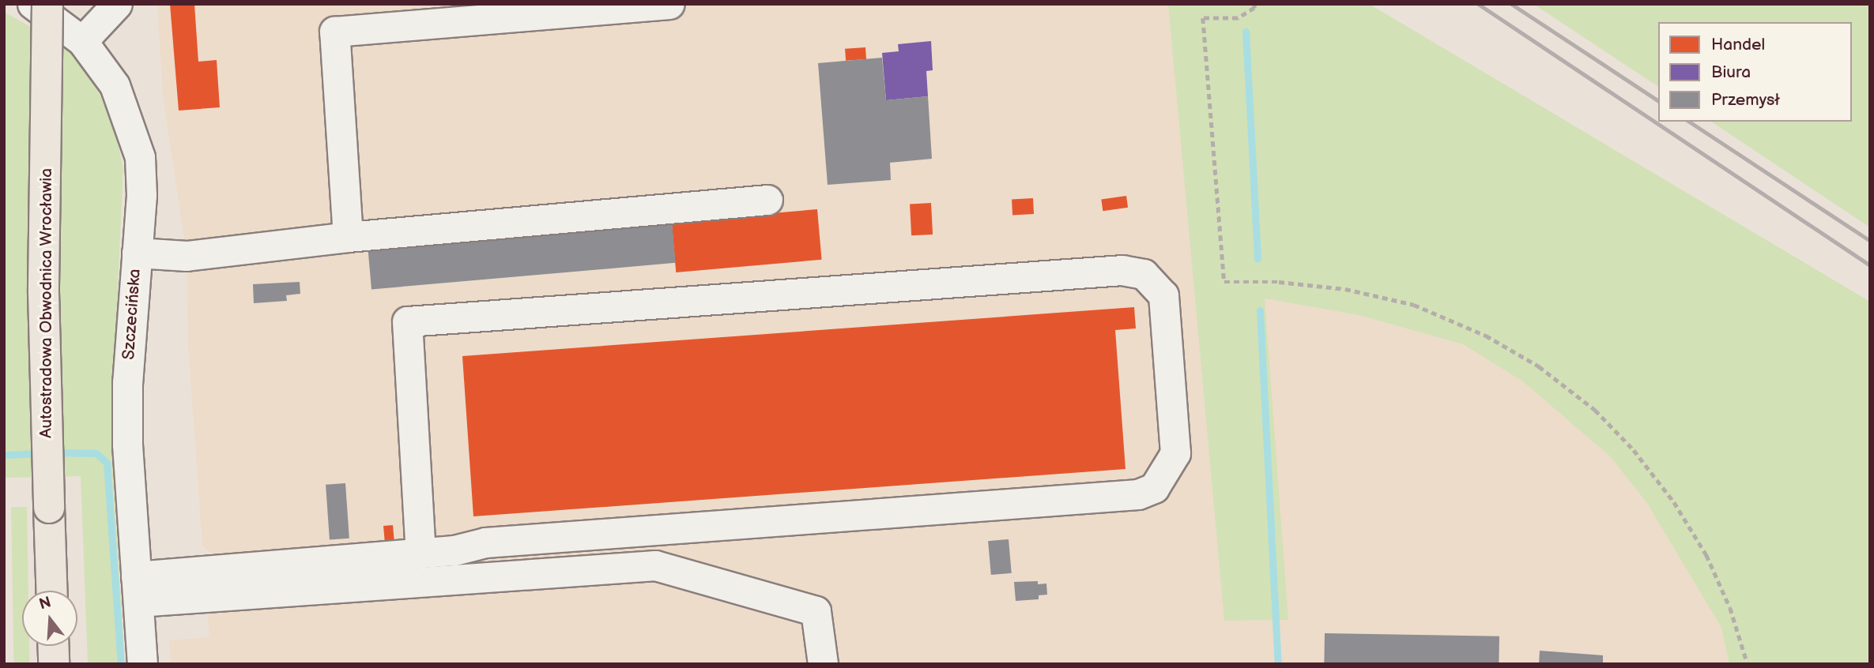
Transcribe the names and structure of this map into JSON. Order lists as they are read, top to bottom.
{
  "streets": {
    "highway": ["Autostradowa Obwodnica Wrocławia"],
    "street": ["Szczecińska"]
  },
  "legend": ["Handel", "Biura", "Przemysł"],
  "north": "top"
}
